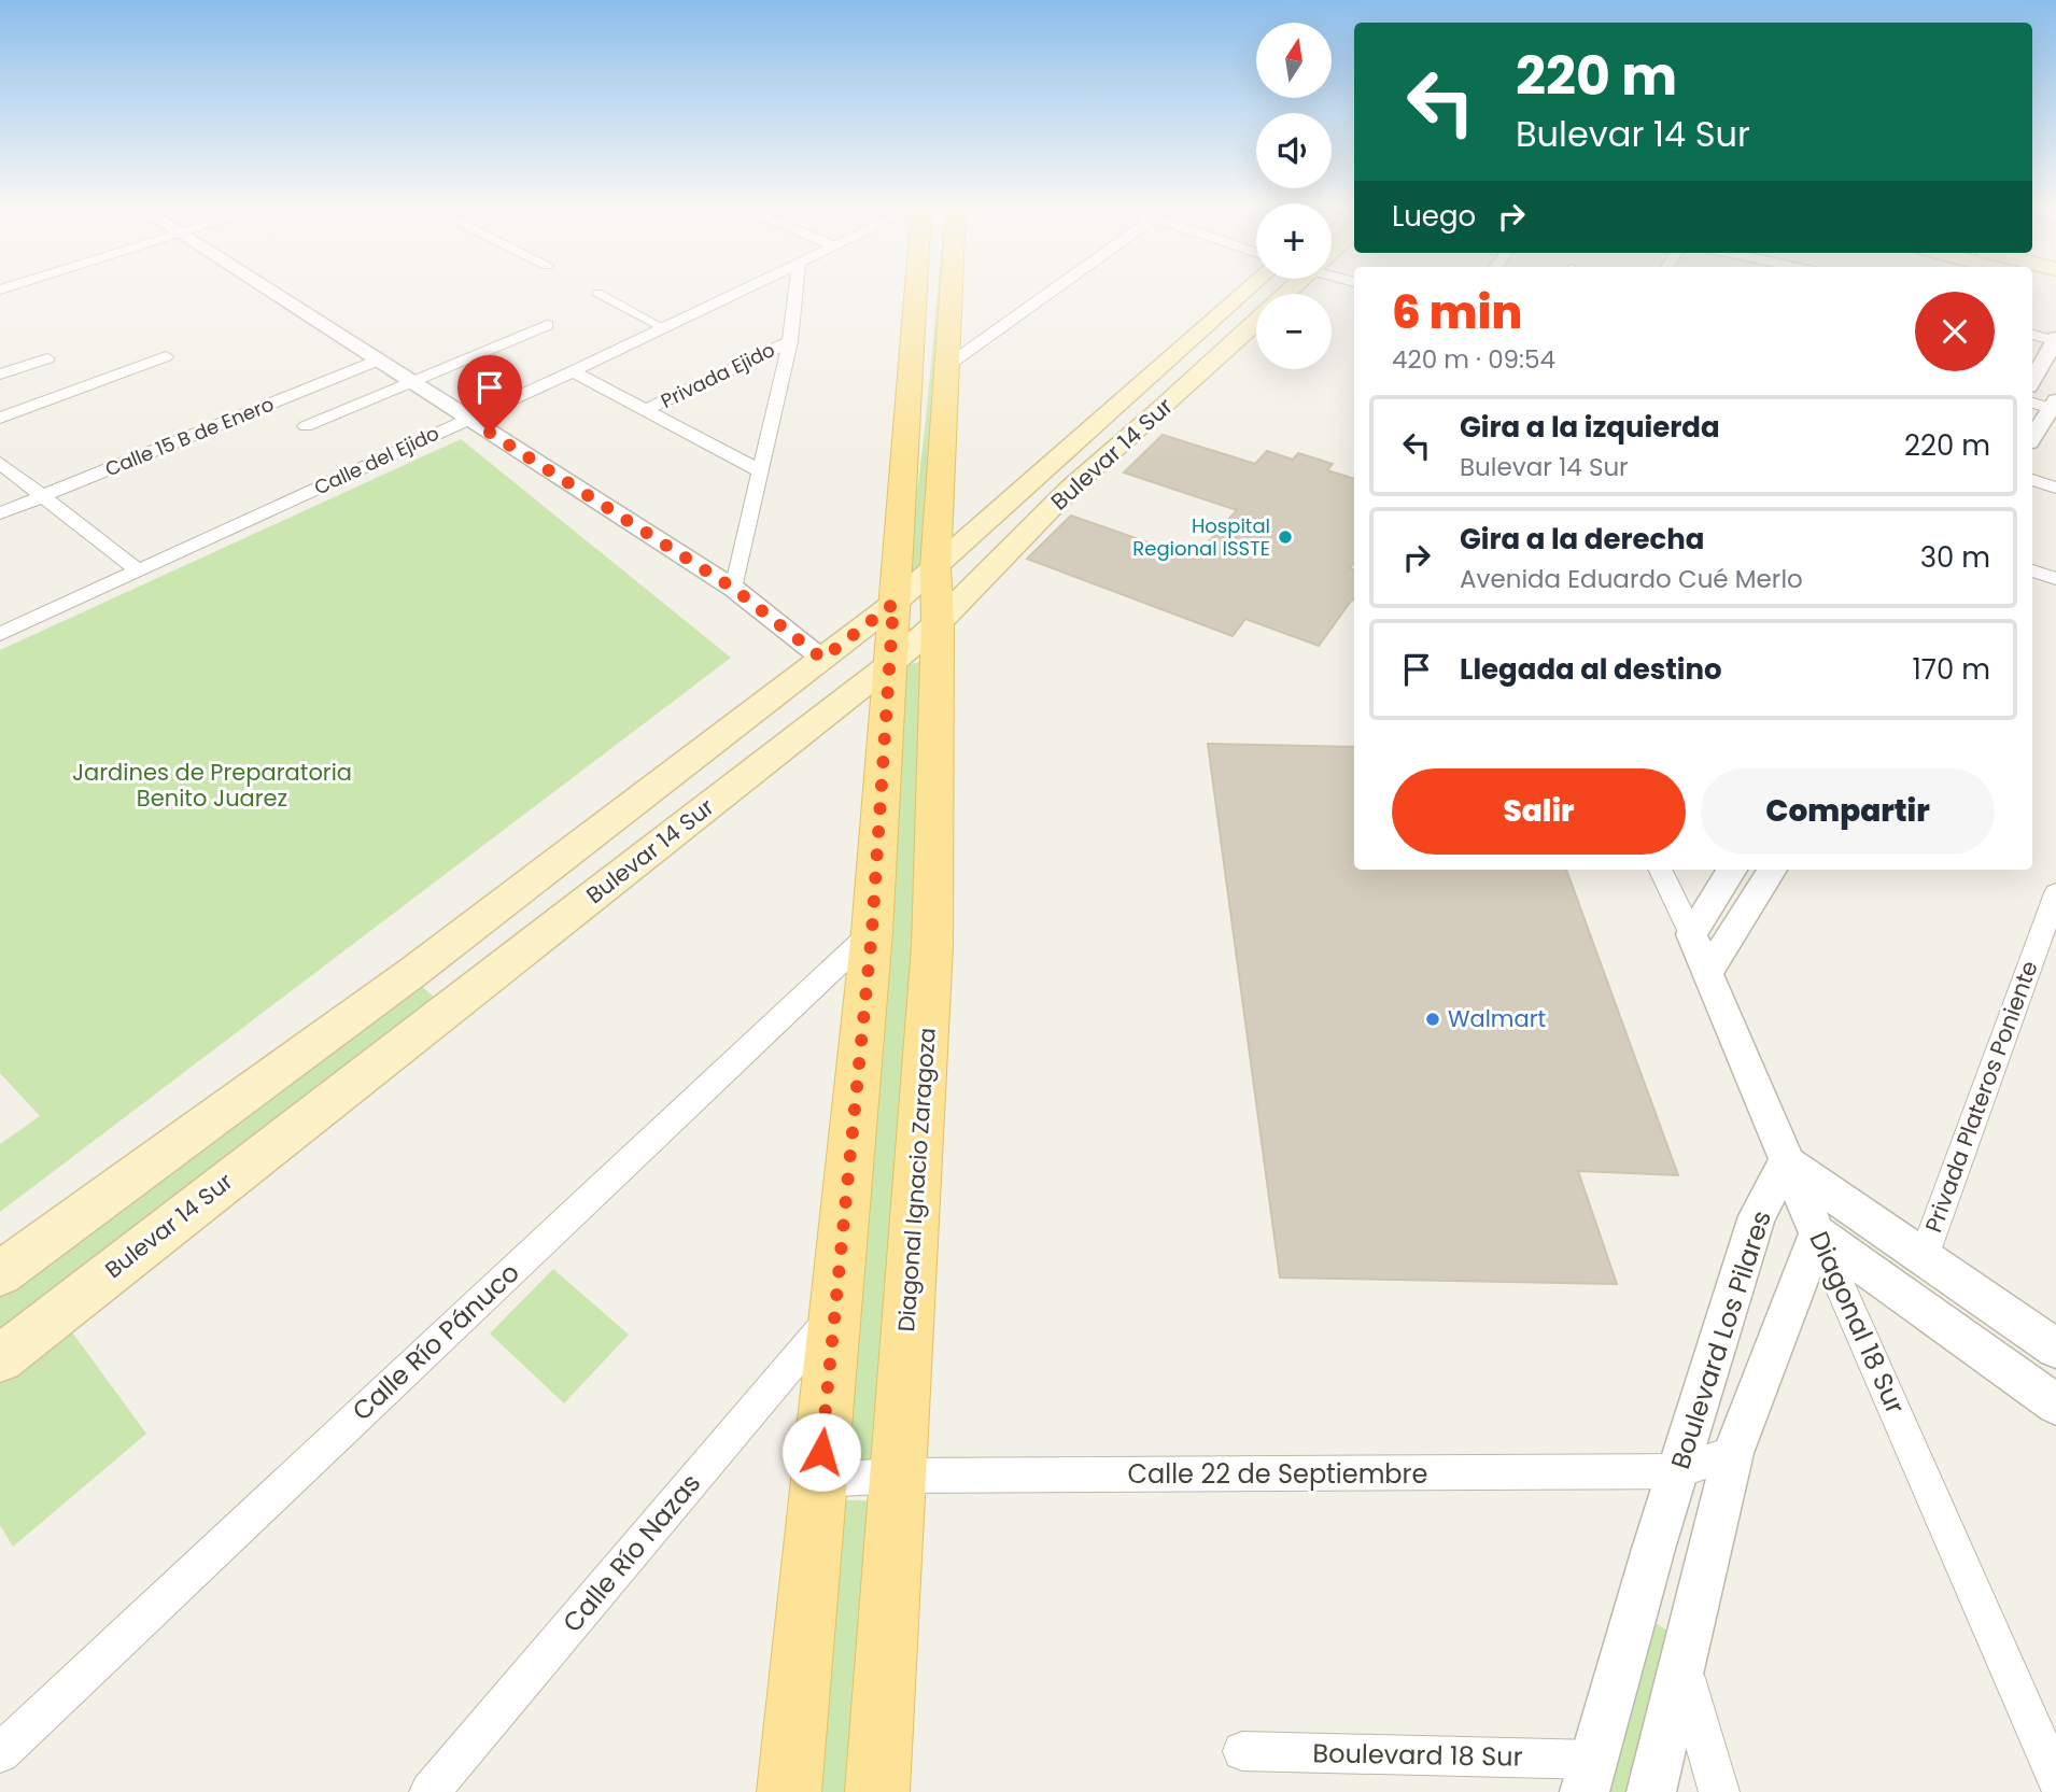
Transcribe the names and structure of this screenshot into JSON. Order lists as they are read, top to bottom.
{
  "streets": {
    "main road": ["Bulevar 14 Sur", "Diagonal Ignacio Zaragoza"],
    "street": [
      "Privada Ejido",
      "Calle 15 B de Enero",
      "Calle del Ejido",
      "Privada Plateros Poniente",
      "Diagonal 18 Sur",
      "Boulevard Los Pilares",
      "Calle Río Pánuco",
      "Calle 22 de Septiembre",
      "Calle Río Nazas",
      "Boulevard 18 Sur"
    ]
  },
  "crossings": [
    ["Bulevar 14 Sur", "Diagonal Ignacio Zaragoza"],
    ["Diagonal Ignacio Zaragoza", "Calle 22 de Septiembre"],
    ["Diagonal 18 Sur", "Boulevard Los Pilares"],
    ["Boulevard Los Pilares", "Calle 22 de Septiembre"],
    ["Boulevard Los Pilares", "Boulevard 18 Sur"]
  ],
  "parks": ["Jardines de Preparatoria Benito Juarez"],
  "places": ["Hospital Regional ISSTE", "Walmart"],
  "north": "top",
  "page": {
    "map_buttons": ["+", "−"],
    "turn": ["220 m", "Bulevar 14 Sur"],
    "then": "Luego",
    "heading": ["6 min", "420 m · 09:54"],
    "list": [
      {
        "name": "Gira a la izquierda",
        "note": "Bulevar 14 Sur",
        "value": "220 m"
      },
      {
        "name": "Gira a la derecha",
        "note": "Avenida Eduardo Cué Merlo",
        "value": "30 m"
      },
      {
        "name": "Llegada al destino",
        "value": "170 m"
      }
    ],
    "buttons": ["Salir", "Compartir"]
  }
}
